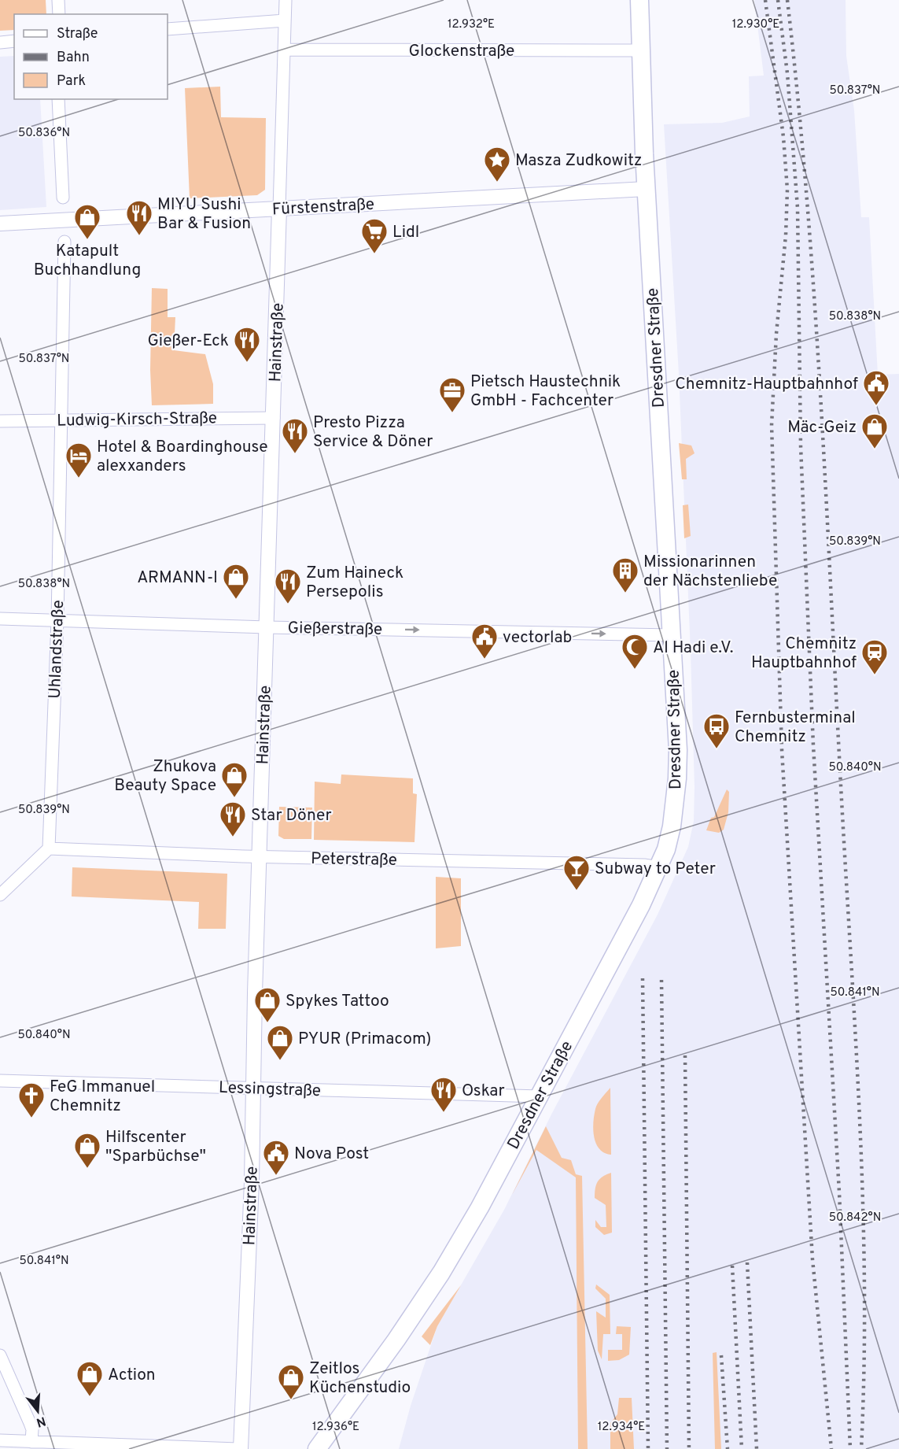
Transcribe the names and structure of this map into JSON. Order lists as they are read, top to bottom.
{
  "streets": {
    "main road": ["Dresdner Straße"],
    "street": [
      "Glockenstraße",
      "Fürstenstraße",
      "Hainstraße",
      "Ludwig-Kirsch-Straße",
      "Gießerstraße",
      "Uhlandstraße",
      "Peterstraße",
      "Lessingstraße"
    ]
  },
  "crossings": [
    ["Glockenstraße", "Hainstraße"],
    ["Glockenstraße", "Dresdner Straße"],
    ["Fürstenstraße", "Hainstraße"],
    ["Fürstenstraße", "Dresdner Straße"],
    ["Hainstraße", "Ludwig-Kirsch-Straße"],
    ["Hainstraße", "Gießerstraße"],
    ["Hainstraße", "Peterstraße"],
    ["Hainstraße", "Lessingstraße"],
    ["Dresdner Straße", "Gießerstraße"],
    ["Dresdner Straße", "Peterstraße"],
    ["Dresdner Straße", "Lessingstraße"],
    ["Ludwig-Kirsch-Straße", "Uhlandstraße"],
    ["Gießerstraße", "Uhlandstraße"],
    ["Uhlandstraße", "Peterstraße"]
  ],
  "one_way": ["Gießerstraße"],
  "places": {
    "place": ["Masza Zudkowitz"],
    "restaurant": [
      "MIYU Sushi Bar & Fusion",
      "Gießer-Eck",
      "Presto Pizza Service & Döner",
      "Zum Haineck Persepolis",
      "Star Döner",
      "Oskar"
    ],
    "shop": [
      "Katapult Buchhandlung",
      "Mäc-Geiz",
      "ARMANN-I",
      "Zhukova Beauty Space",
      "Spykes Tattoo",
      "PYUR (Primacom)",
      "Hilfscenter \"Sparbüchse\"",
      "Action",
      "Zeitlos Küchenstudio"
    ],
    "supermarket": ["Lidl"],
    "public building": ["Chemnitz-Hauptbahnhof", "vectorlab", "Nova Post"],
    "office": ["Pietsch Haustechnik GmbH - Fachcenter"],
    "hotel": ["Hotel & Boardinghouse alexxanders"],
    "building": ["Missionarinnen der Nächstenliebe"],
    "mosque": ["Al Hadi e.V."],
    "station": ["Chemnitz Hauptbahnhof"],
    "bus stop": ["Fernbusterminal Chemnitz"],
    "bar": ["Subway to Peter"],
    "church": ["FeG Immanuel Chemnitz"]
  },
  "legend": ["Straße", "Bahn", "Park"],
  "north": "bottom",
  "coordinates": [
    "12.932°E",
    "12.930°E",
    "50.837°N",
    "50.836°N",
    "50.838°N",
    "50.839°N",
    "50.840°N",
    "50.841°N",
    "50.842°N",
    "12.936°E",
    "12.934°E"
  ]
}
